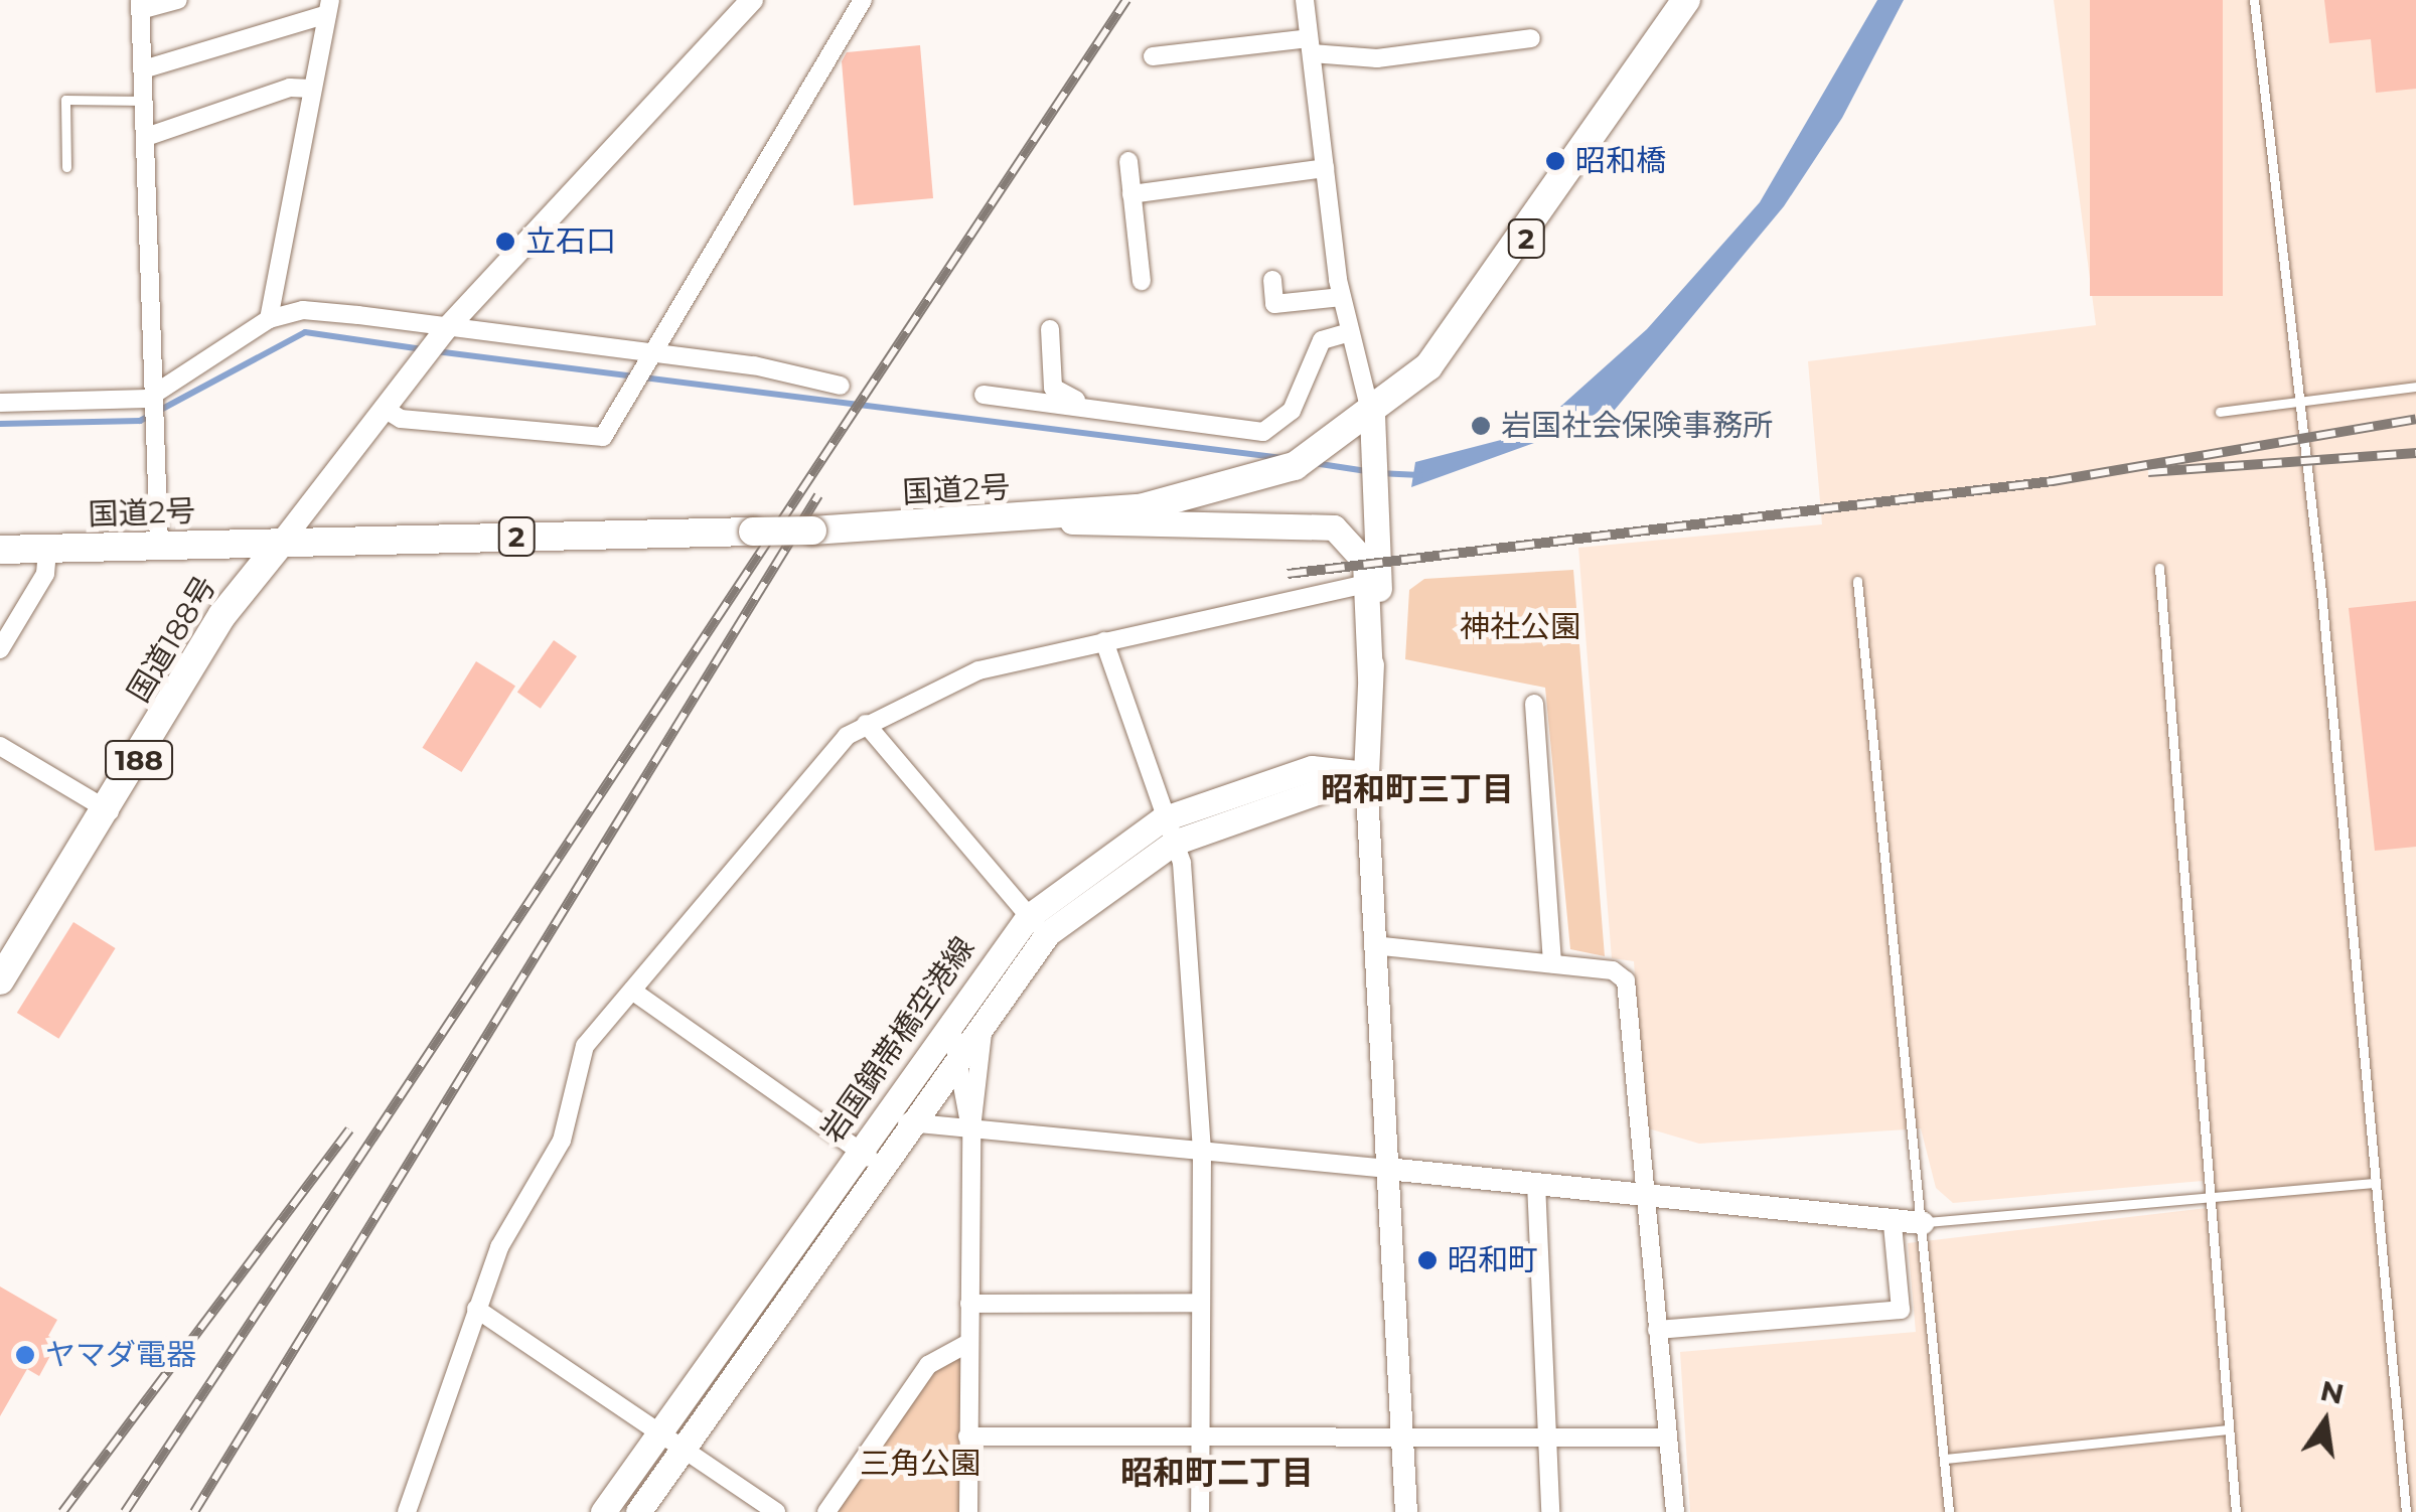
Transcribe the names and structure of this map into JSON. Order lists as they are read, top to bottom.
{
  "streets": {
    "highway": [
      "2",
      "国道2号",
      "国道188号",
      "188"
    ],
    "main road": ["岩国錦帯橋空港線"]
  },
  "crossings": [
    ["国道2号", "国道188号"]
  ],
  "districts": ["昭和町三丁目", "昭和町二丁目"],
  "parks": ["神社公園", "三角公園"],
  "places": [
    "昭和橋",
    "立石口",
    "岩国社会保険事務所",
    "昭和町",
    "ヤマダ電器"
  ],
  "north": "top"
}
